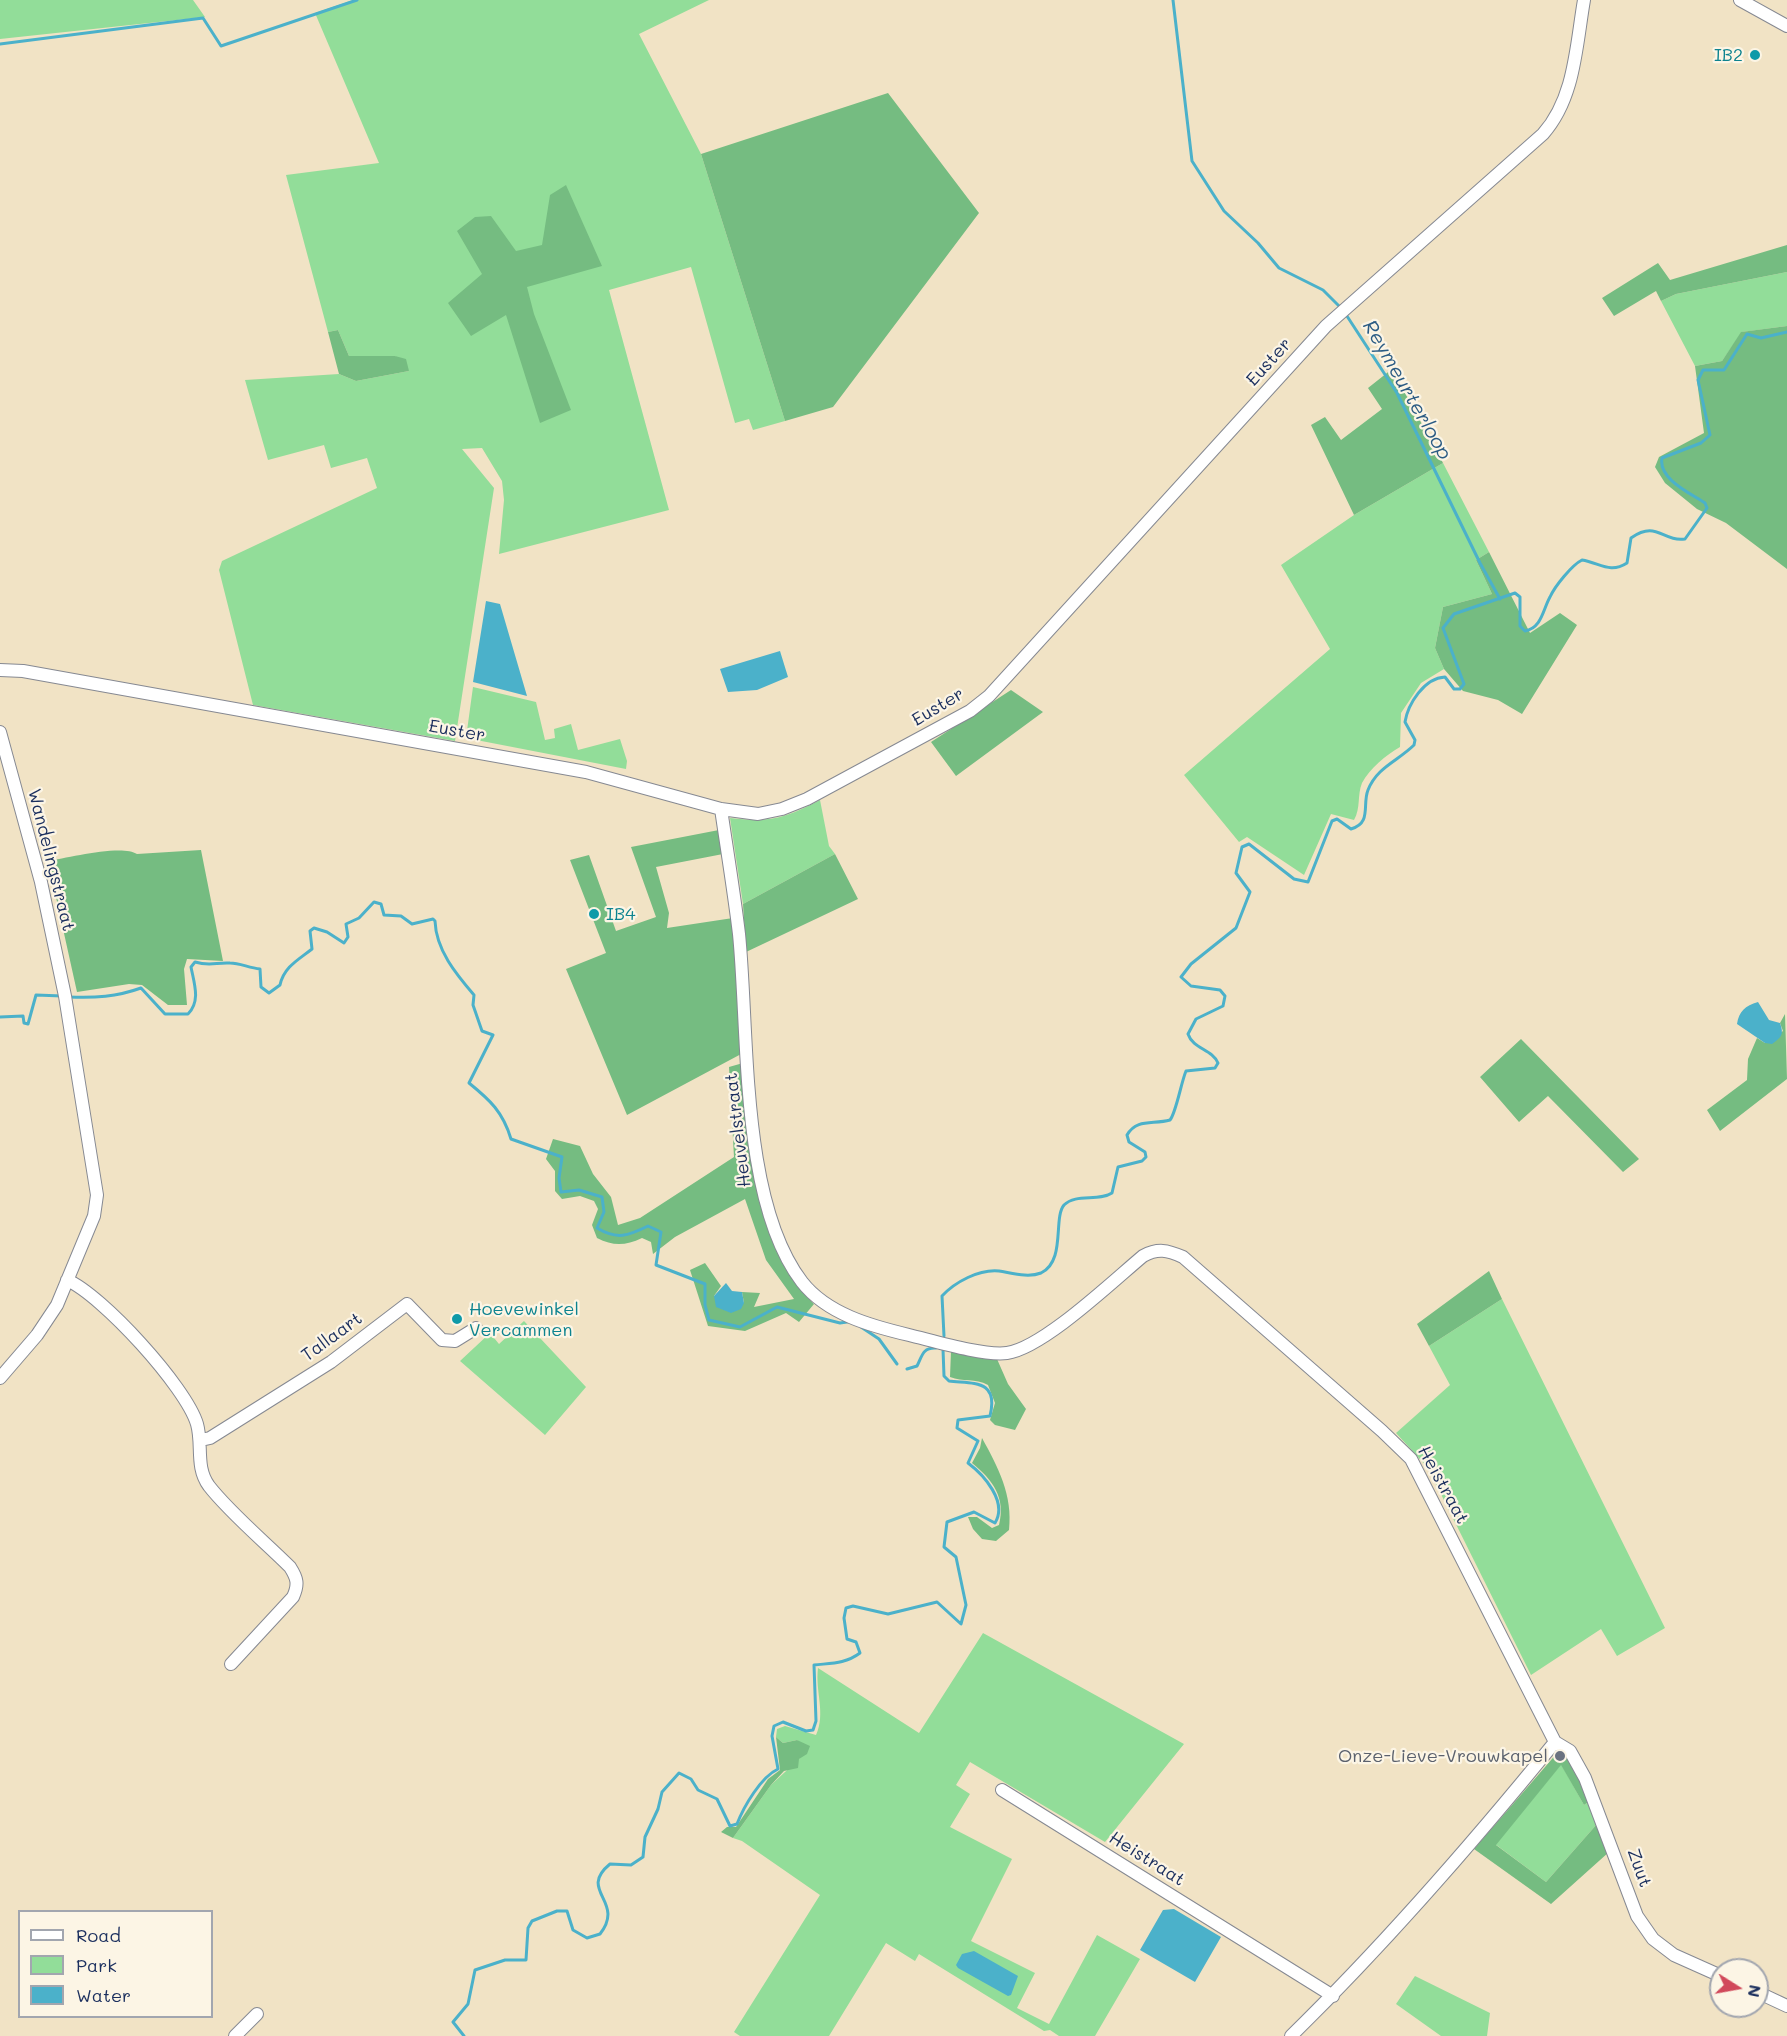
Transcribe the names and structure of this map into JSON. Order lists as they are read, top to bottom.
{
  "streets": {
    "street": [
      "Euster",
      "Wandelingstraat",
      "Heuvelstraat",
      "Tallaart",
      "Heistraat",
      "Zuut"
    ]
  },
  "crossings": [
    ["Euster", "Heuvelstraat"],
    ["Heuvelstraat", "Heistraat"],
    ["Heistraat", "Zuut"]
  ],
  "water": ["Reymeurterloop"],
  "places": [
    "IB2",
    "IB4",
    "Hoevewinkel Vercammen",
    "Onze-Lieve-Vrouwkapel"
  ],
  "legend": ["Road", "Park", "Water"],
  "north": "right"
}
